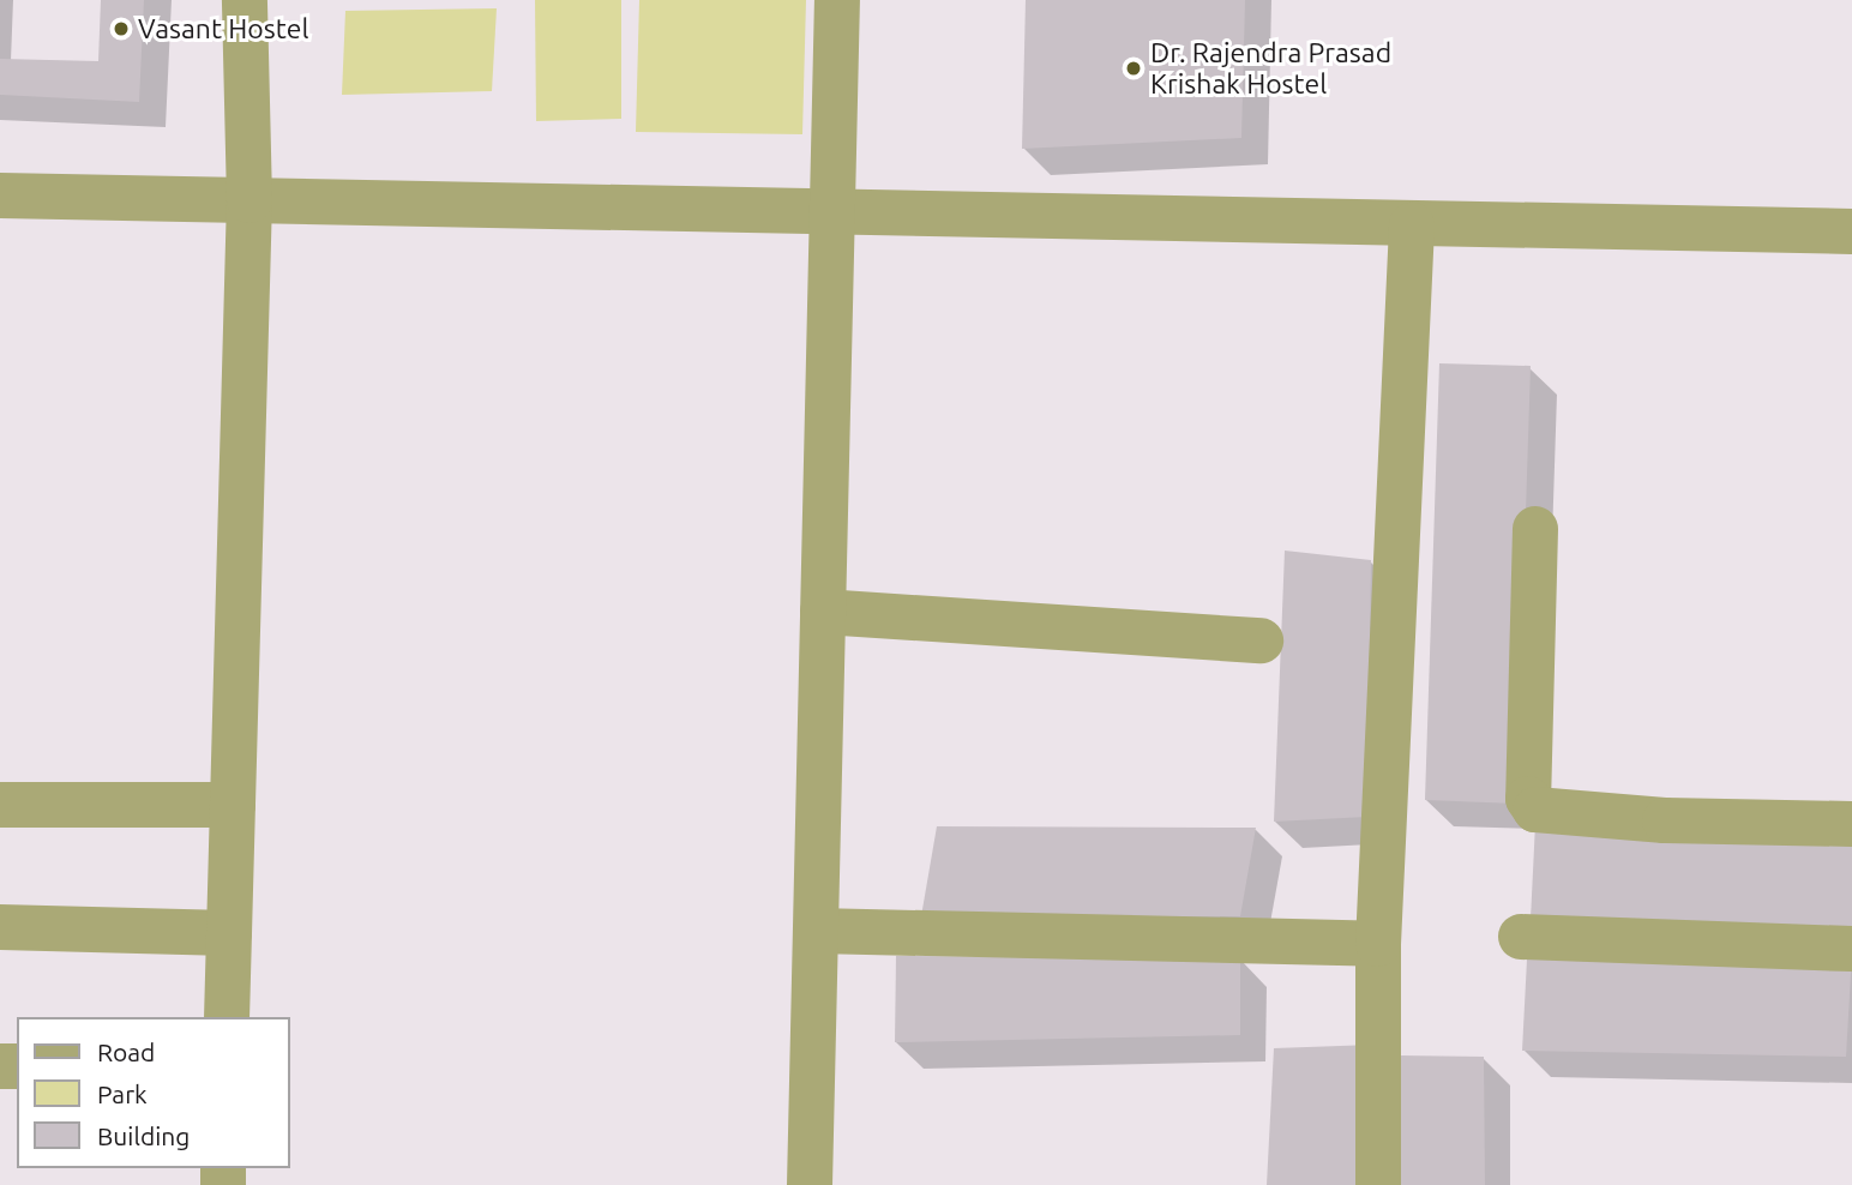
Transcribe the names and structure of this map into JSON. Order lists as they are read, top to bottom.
{
  "places": ["Vasant Hostel", "Dr. Rajendra Prasad Krishak Hostel"],
  "legend": ["Road", "Park", "Building"]
}
